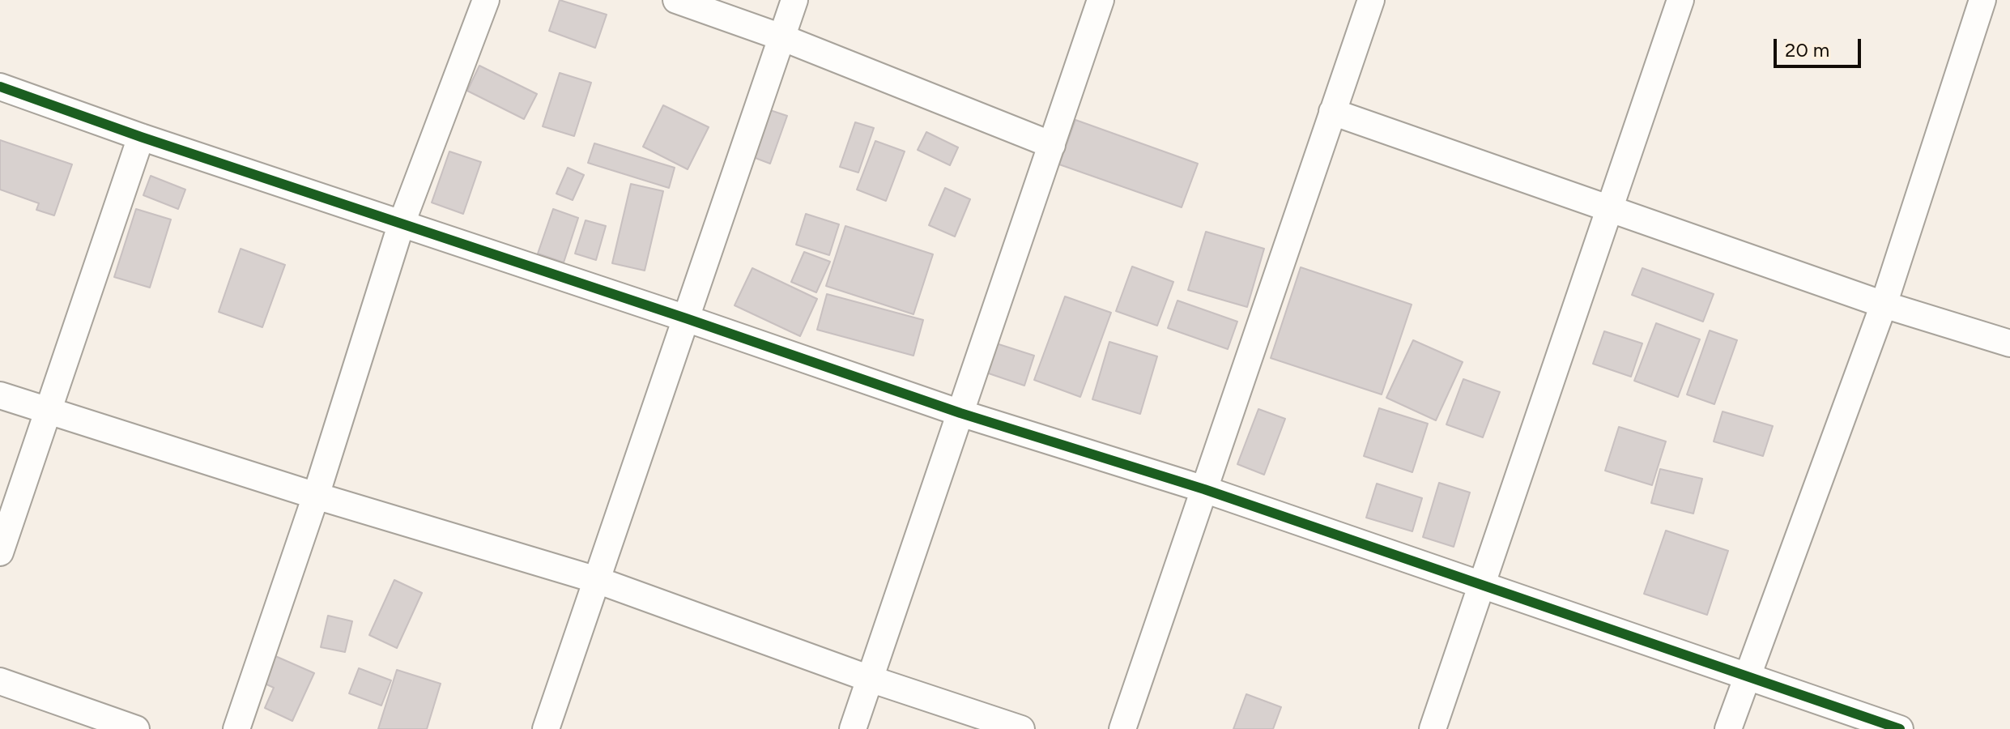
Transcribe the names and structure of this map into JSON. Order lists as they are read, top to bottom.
{
  "scale_bar": "20 m"
}
